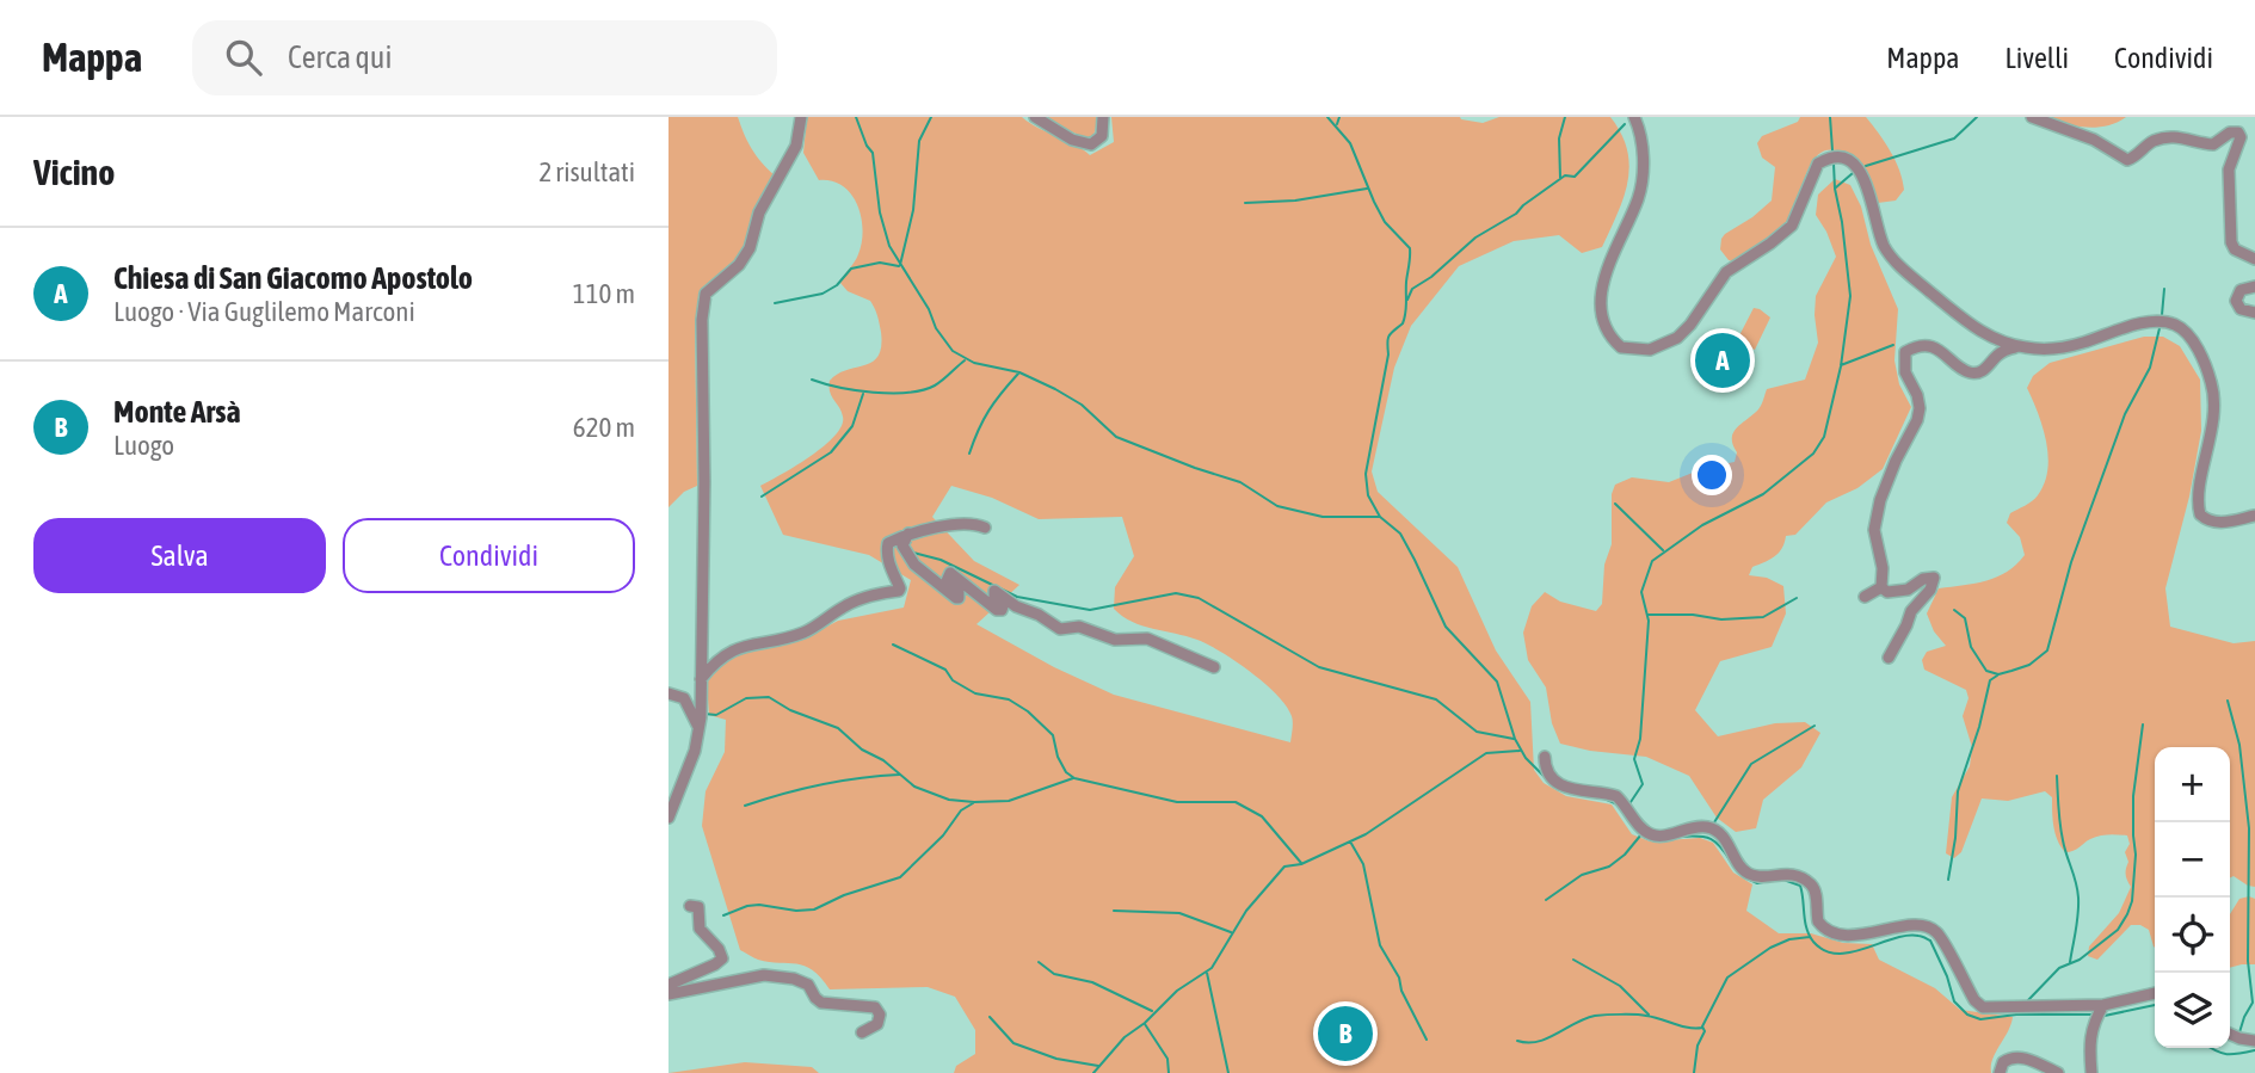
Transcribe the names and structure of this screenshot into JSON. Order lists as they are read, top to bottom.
{
  "page": {
    "header": "Mappa",
    "search": "Cerca qui",
    "nav": ["Mappa", "Livelli", "Condividi"],
    "heading": ["Vicino", "2 risultati"],
    "list": [
      {
        "mark": "A",
        "name": "Chiesa di San Giacomo Apostolo",
        "note": "Luogo · Via Guglilemo Marconi",
        "value": "110 m"
      },
      {
        "mark": "B",
        "name": "Monte Arsà",
        "note": "Luogo",
        "value": "620 m"
      }
    ],
    "pins": ["A", "B"],
    "buttons": ["Salva", "Condividi"],
    "map_buttons": ["+", "−"]
  }
}
